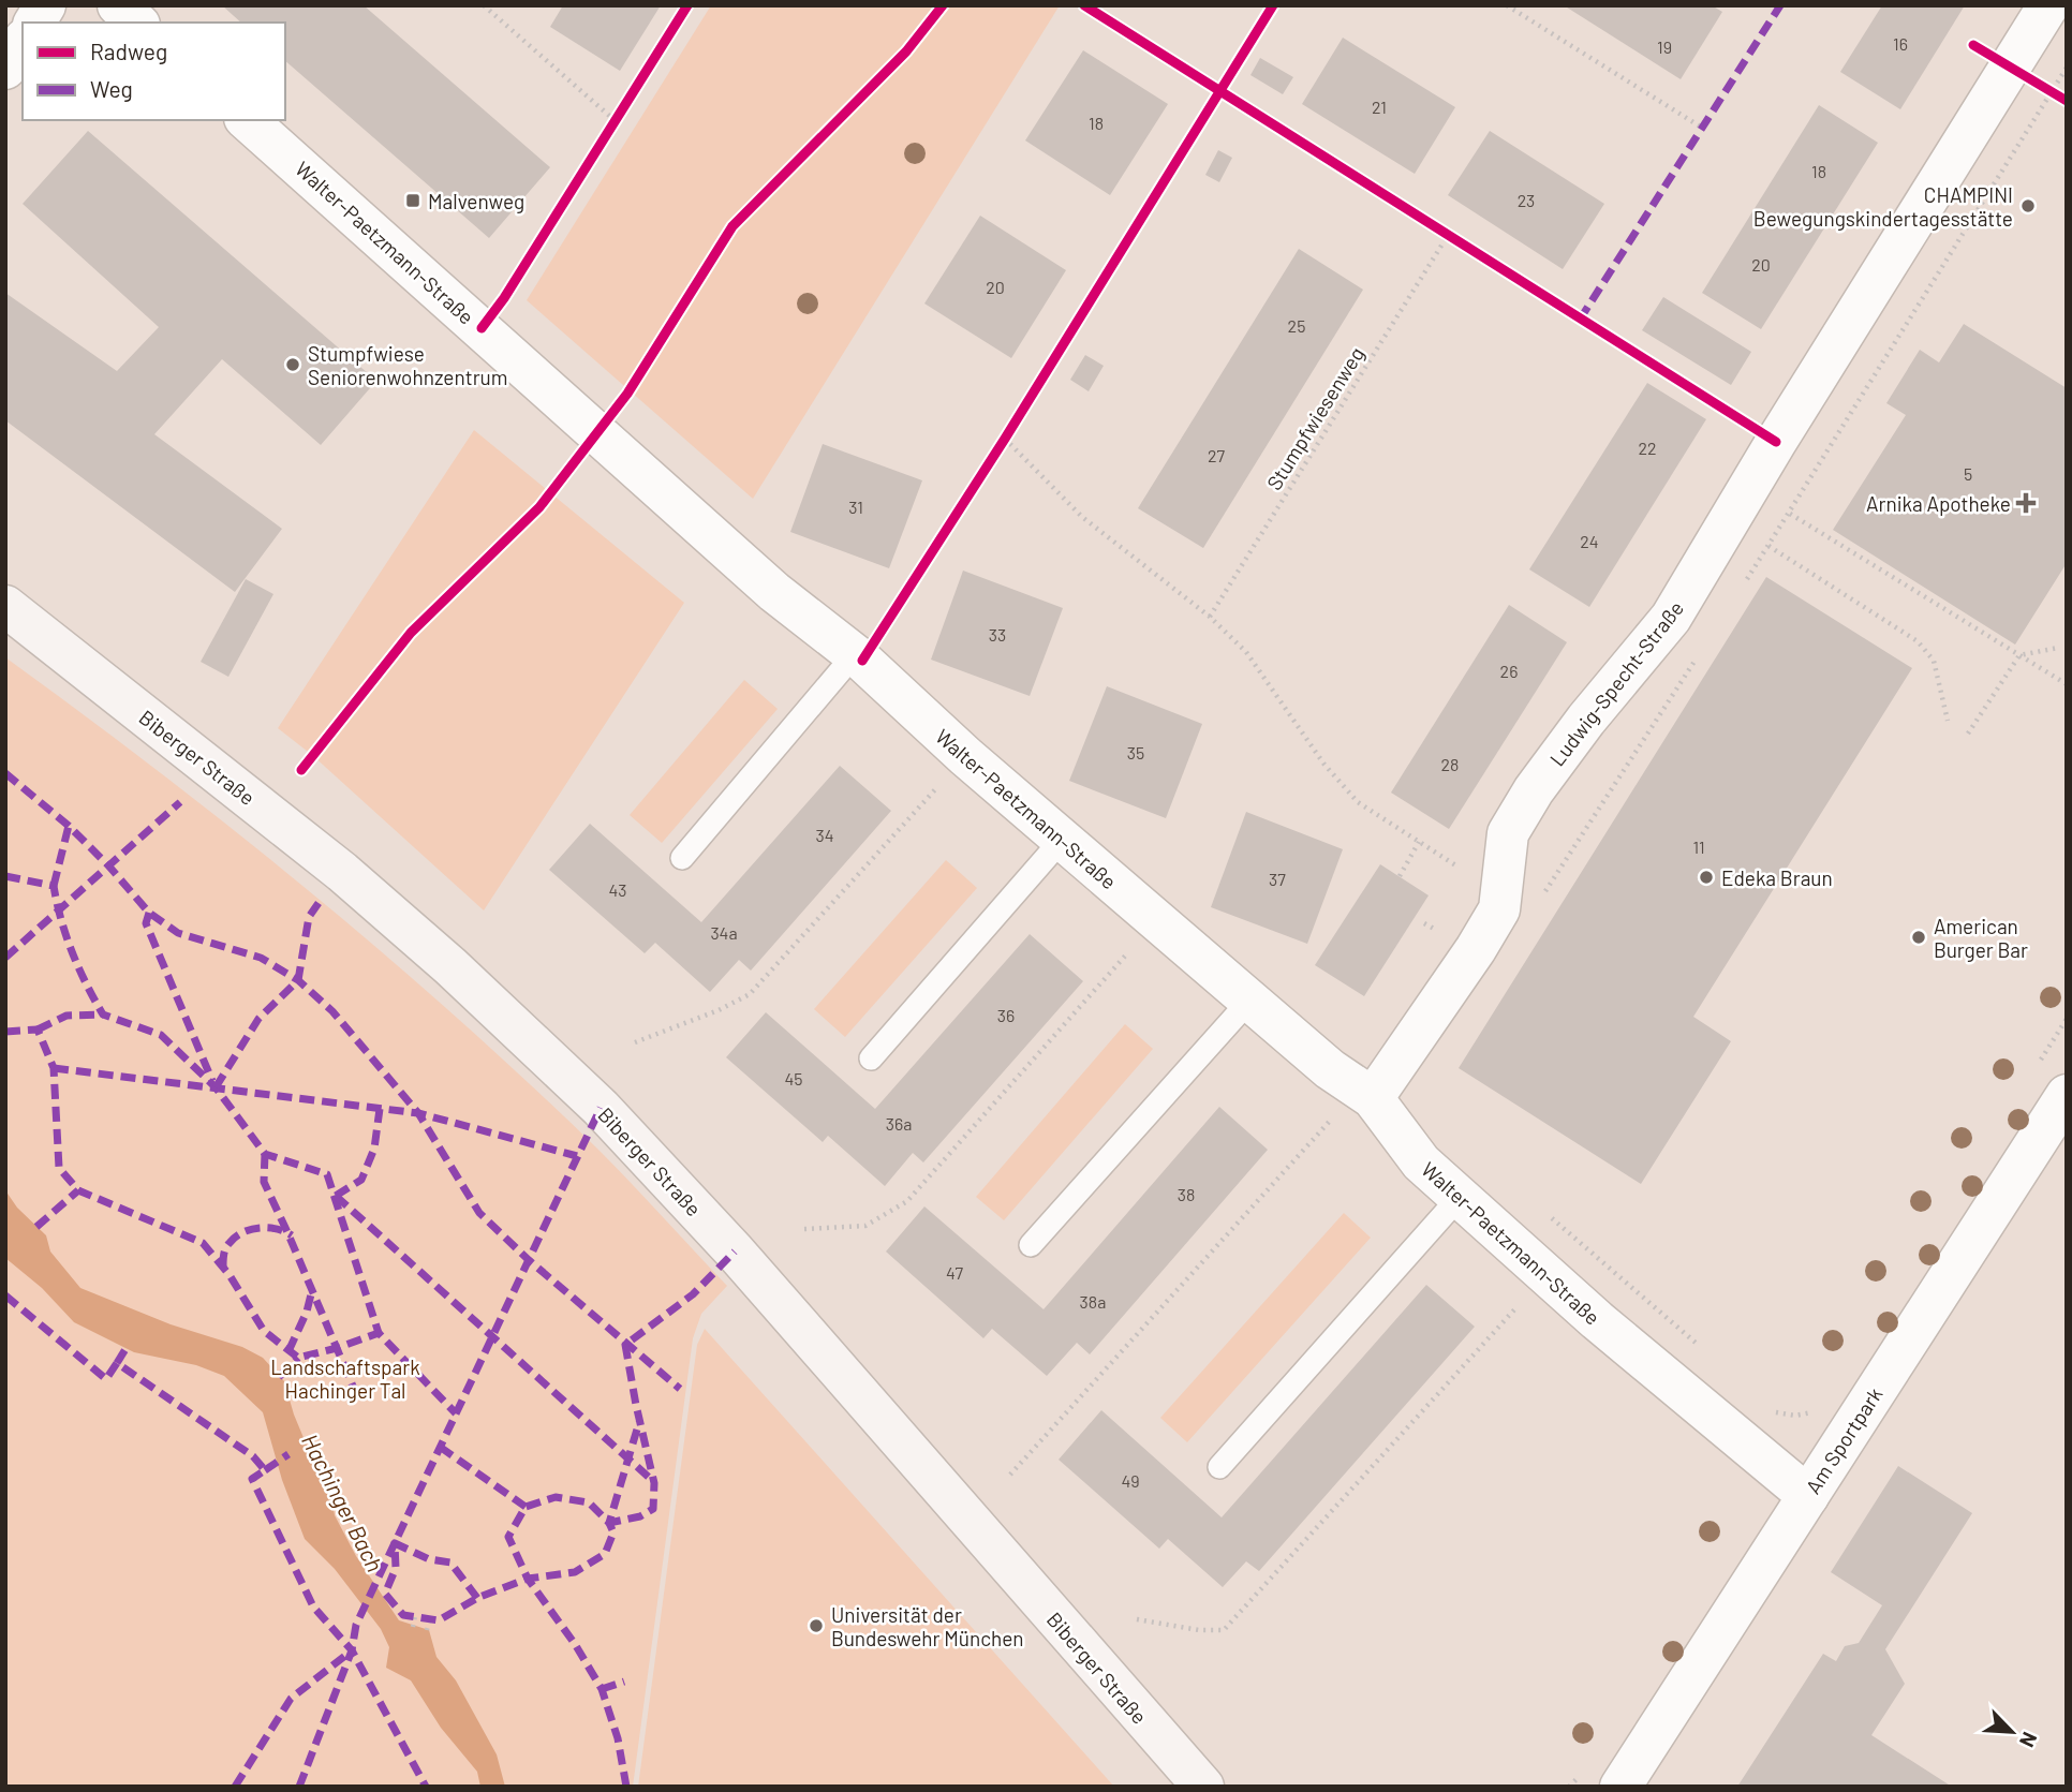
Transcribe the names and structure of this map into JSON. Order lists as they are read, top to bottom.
{
  "streets": {
    "main road": ["Biberger Straße"],
    "street": ["Walter-Paetzmann-Straße", "Ludwig-Specht-Straße", "Am Sportpark"],
    "path": ["Stumpfwiesenweg"]
  },
  "crossings": [
    ["Walter-Paetzmann-Straße", "Ludwig-Specht-Straße"],
    ["Walter-Paetzmann-Straße", "Am Sportpark"]
  ],
  "water": ["Hachinger Bach"],
  "parks": ["Landschaftspark Hachinger Tal"],
  "places": {
    "transit": ["Malvenweg"],
    "other": [
      "CHAMPINI Bewegungskindertagesstätte",
      "Stumpfwiese Seniorenwohnzentrum",
      "Edeka Braun",
      "American Burger Bar",
      "Universität der Bundeswehr München"
    ],
    "health": ["Arnika Apotheke"]
  },
  "house_numbers": [
    "16",
    "19",
    "21",
    "18",
    "18",
    "23",
    "20",
    "20",
    "25",
    "22",
    "27",
    "5",
    "31",
    "24",
    "33",
    "26",
    "35",
    "28",
    "34",
    "11",
    "37",
    "43",
    "34a",
    "36",
    "45",
    "36a",
    "38",
    "47",
    "38a",
    "49"
  ],
  "legend": ["Radweg", "Weg"],
  "north": "bottom right"
}
